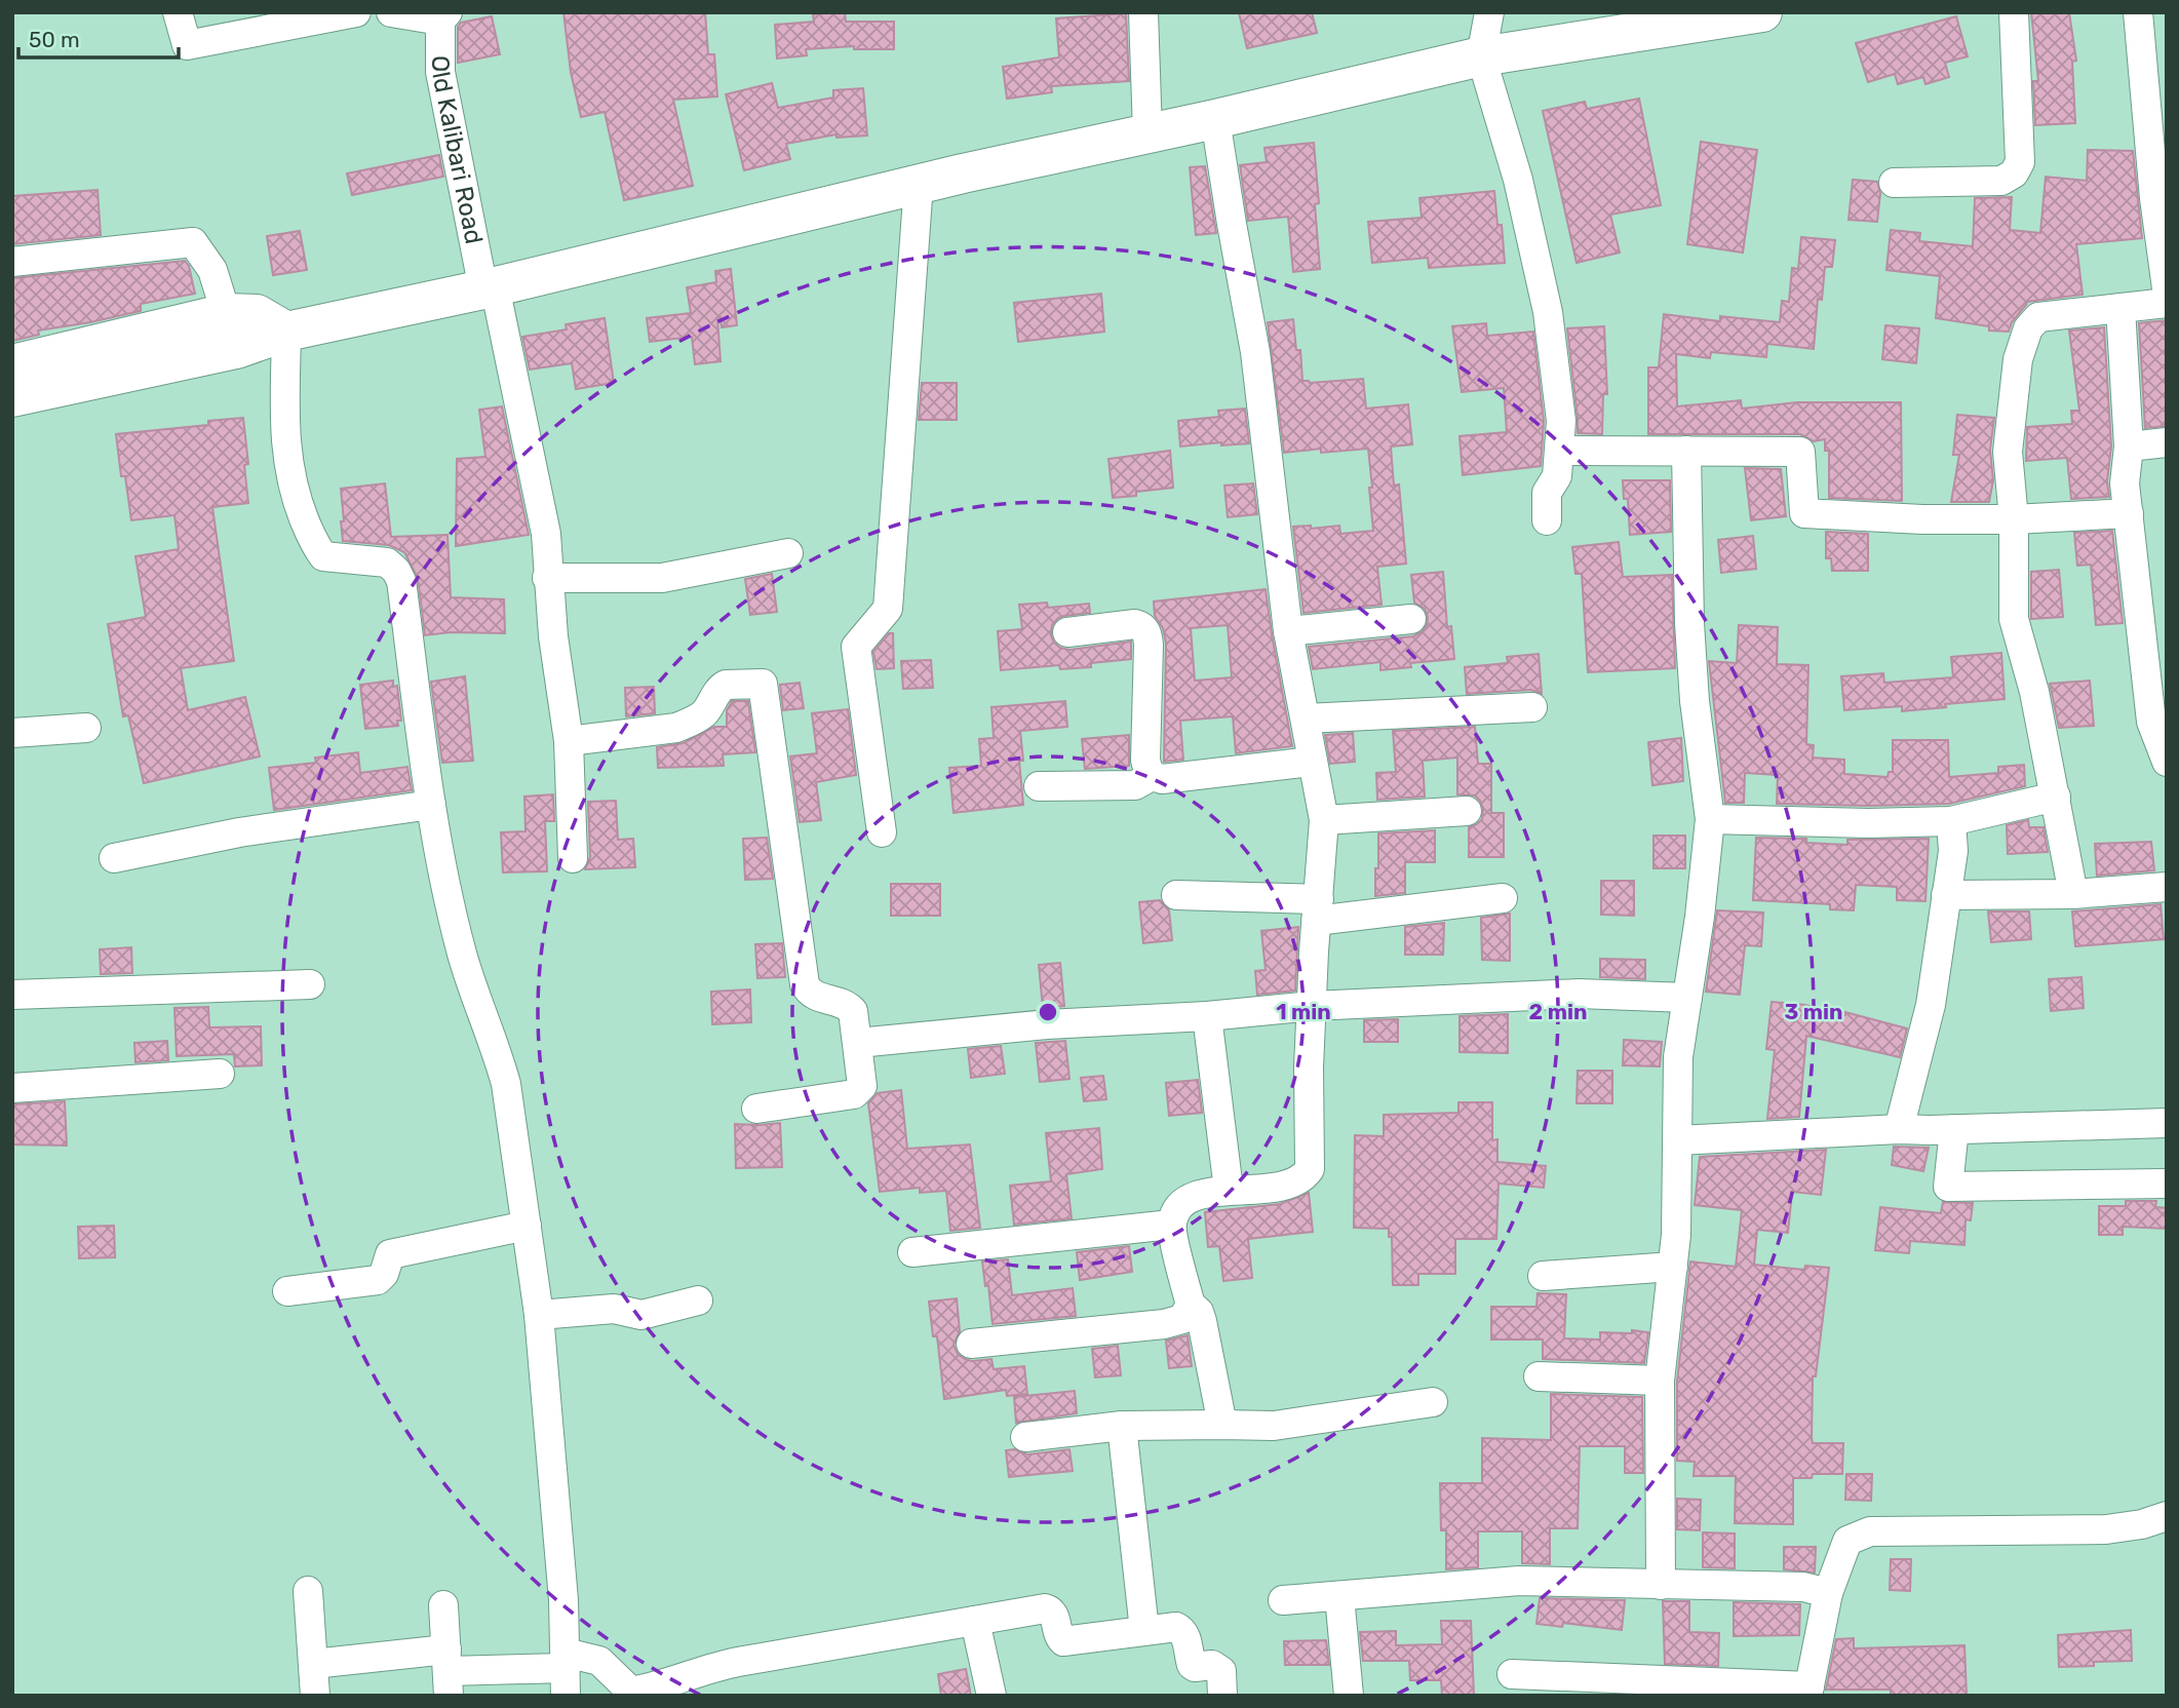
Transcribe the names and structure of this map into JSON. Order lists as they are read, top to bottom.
{
  "streets": {
    "street": ["Old Kalibari Road"]
  },
  "scale_bar": "50 m",
  "rings": ["1 min", "2 min", "3 min"]
}
